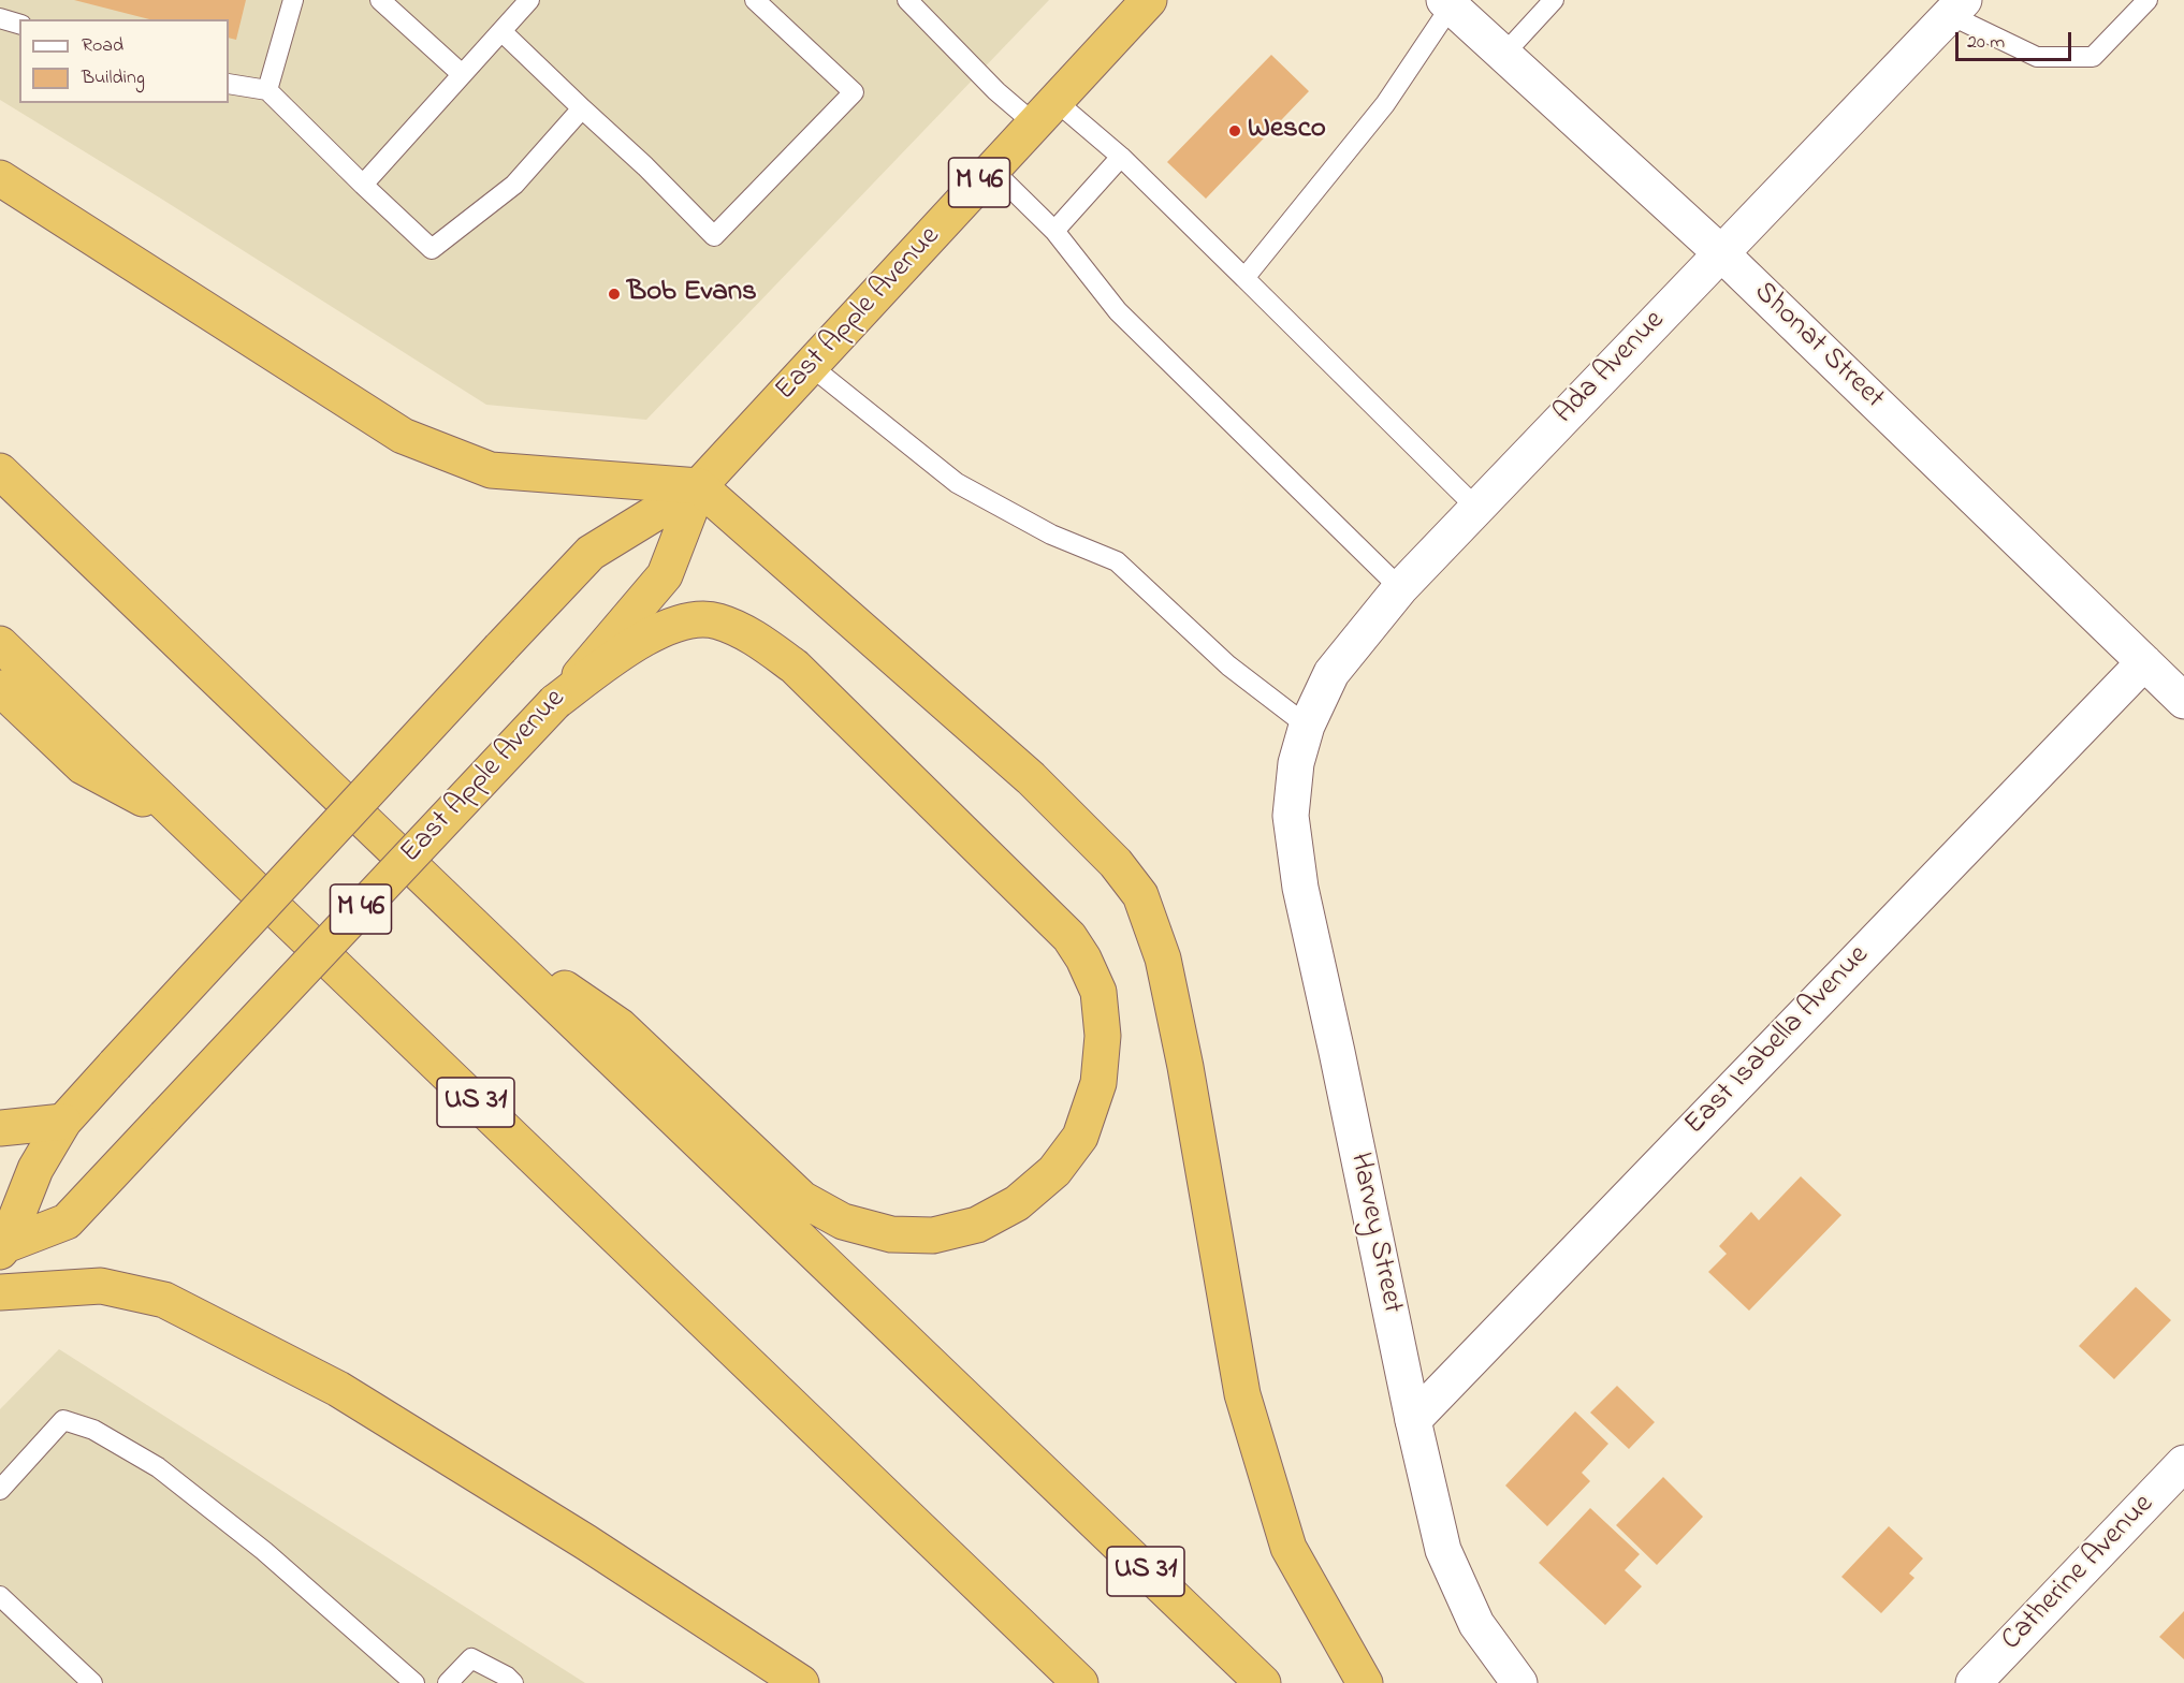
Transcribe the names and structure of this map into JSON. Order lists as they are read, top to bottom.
{
  "streets": {
    "highway": ["M 46", "East Apple Avenue", "US 31"],
    "street": [
      "Shonat Street",
      "Ada Avenue",
      "East Isabella Avenue",
      "Harvey Street",
      "Catherine Avenue"
    ]
  },
  "crossings": [
    ["Shonat Street", "Ada Avenue"],
    ["Shonat Street", "East Isabella Avenue"],
    ["Ada Avenue", "Harvey Street"],
    ["East Isabella Avenue", "Harvey Street"]
  ],
  "places": ["Wesco", "Bob Evans"],
  "legend": ["Road", "Building"],
  "scale_bar": "20 m"
}
